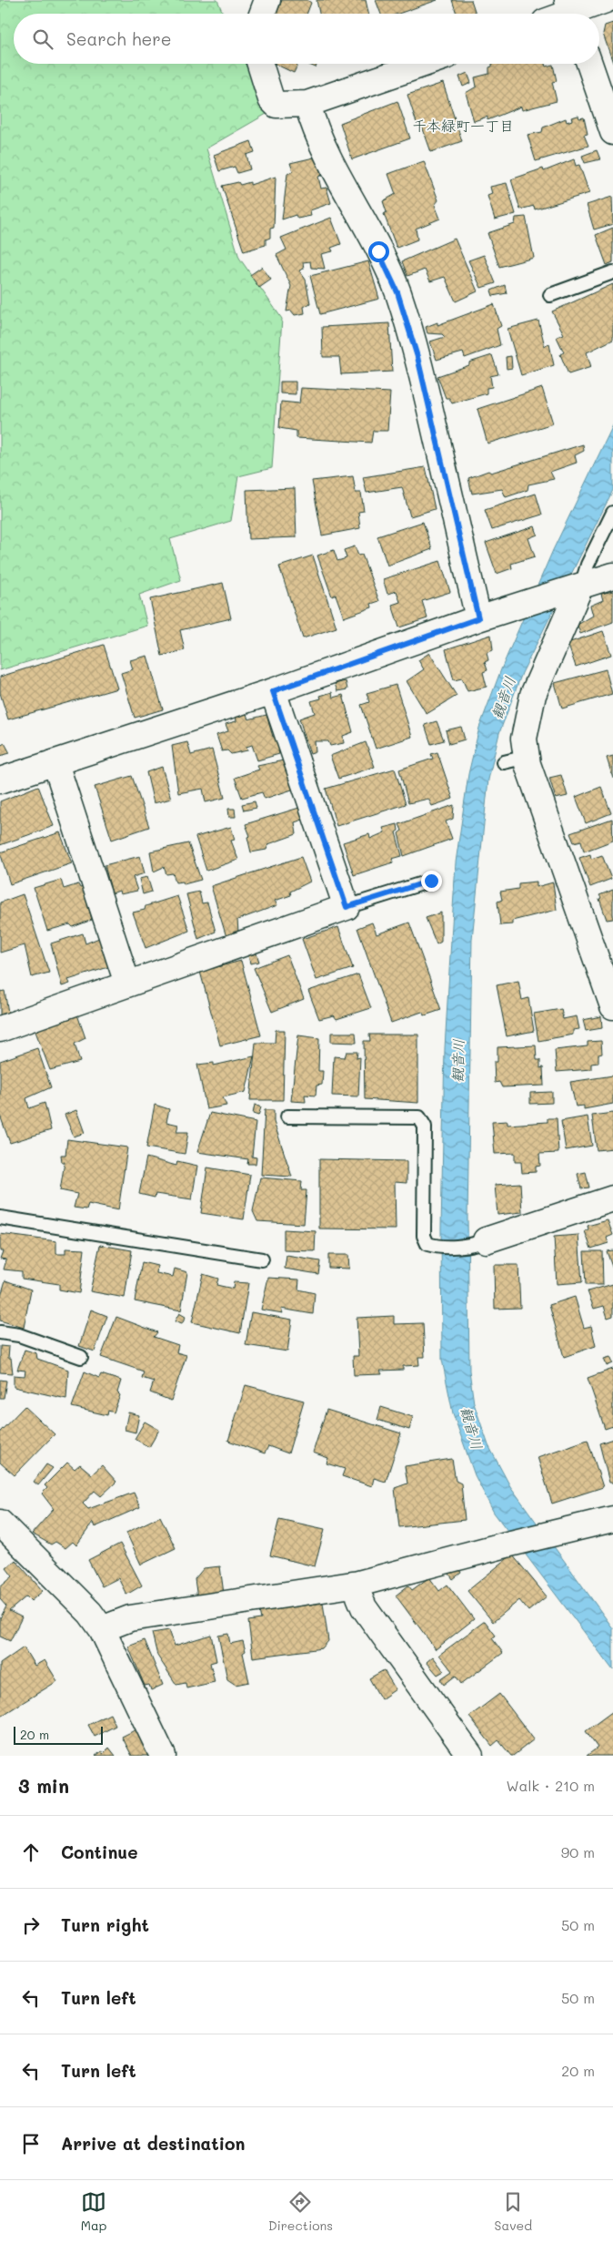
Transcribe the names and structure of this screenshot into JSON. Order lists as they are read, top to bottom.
{
  "districts": ["千本緑町一丁目"],
  "water": ["観音川"],
  "scale_bar": "20 m",
  "page": {
    "search": "Search here",
    "scale": "20 m",
    "heading": ["3 min", "Walk · 210 m"],
    "list": [
      ["Continue", "90 m"],
      ["Turn right", "50 m"],
      ["Turn left", "50 m"],
      ["Turn left", "20 m"],
      "Arrive at destination"
    ],
    "nav": ["Map", "Directions", "Saved"]
  }
}
